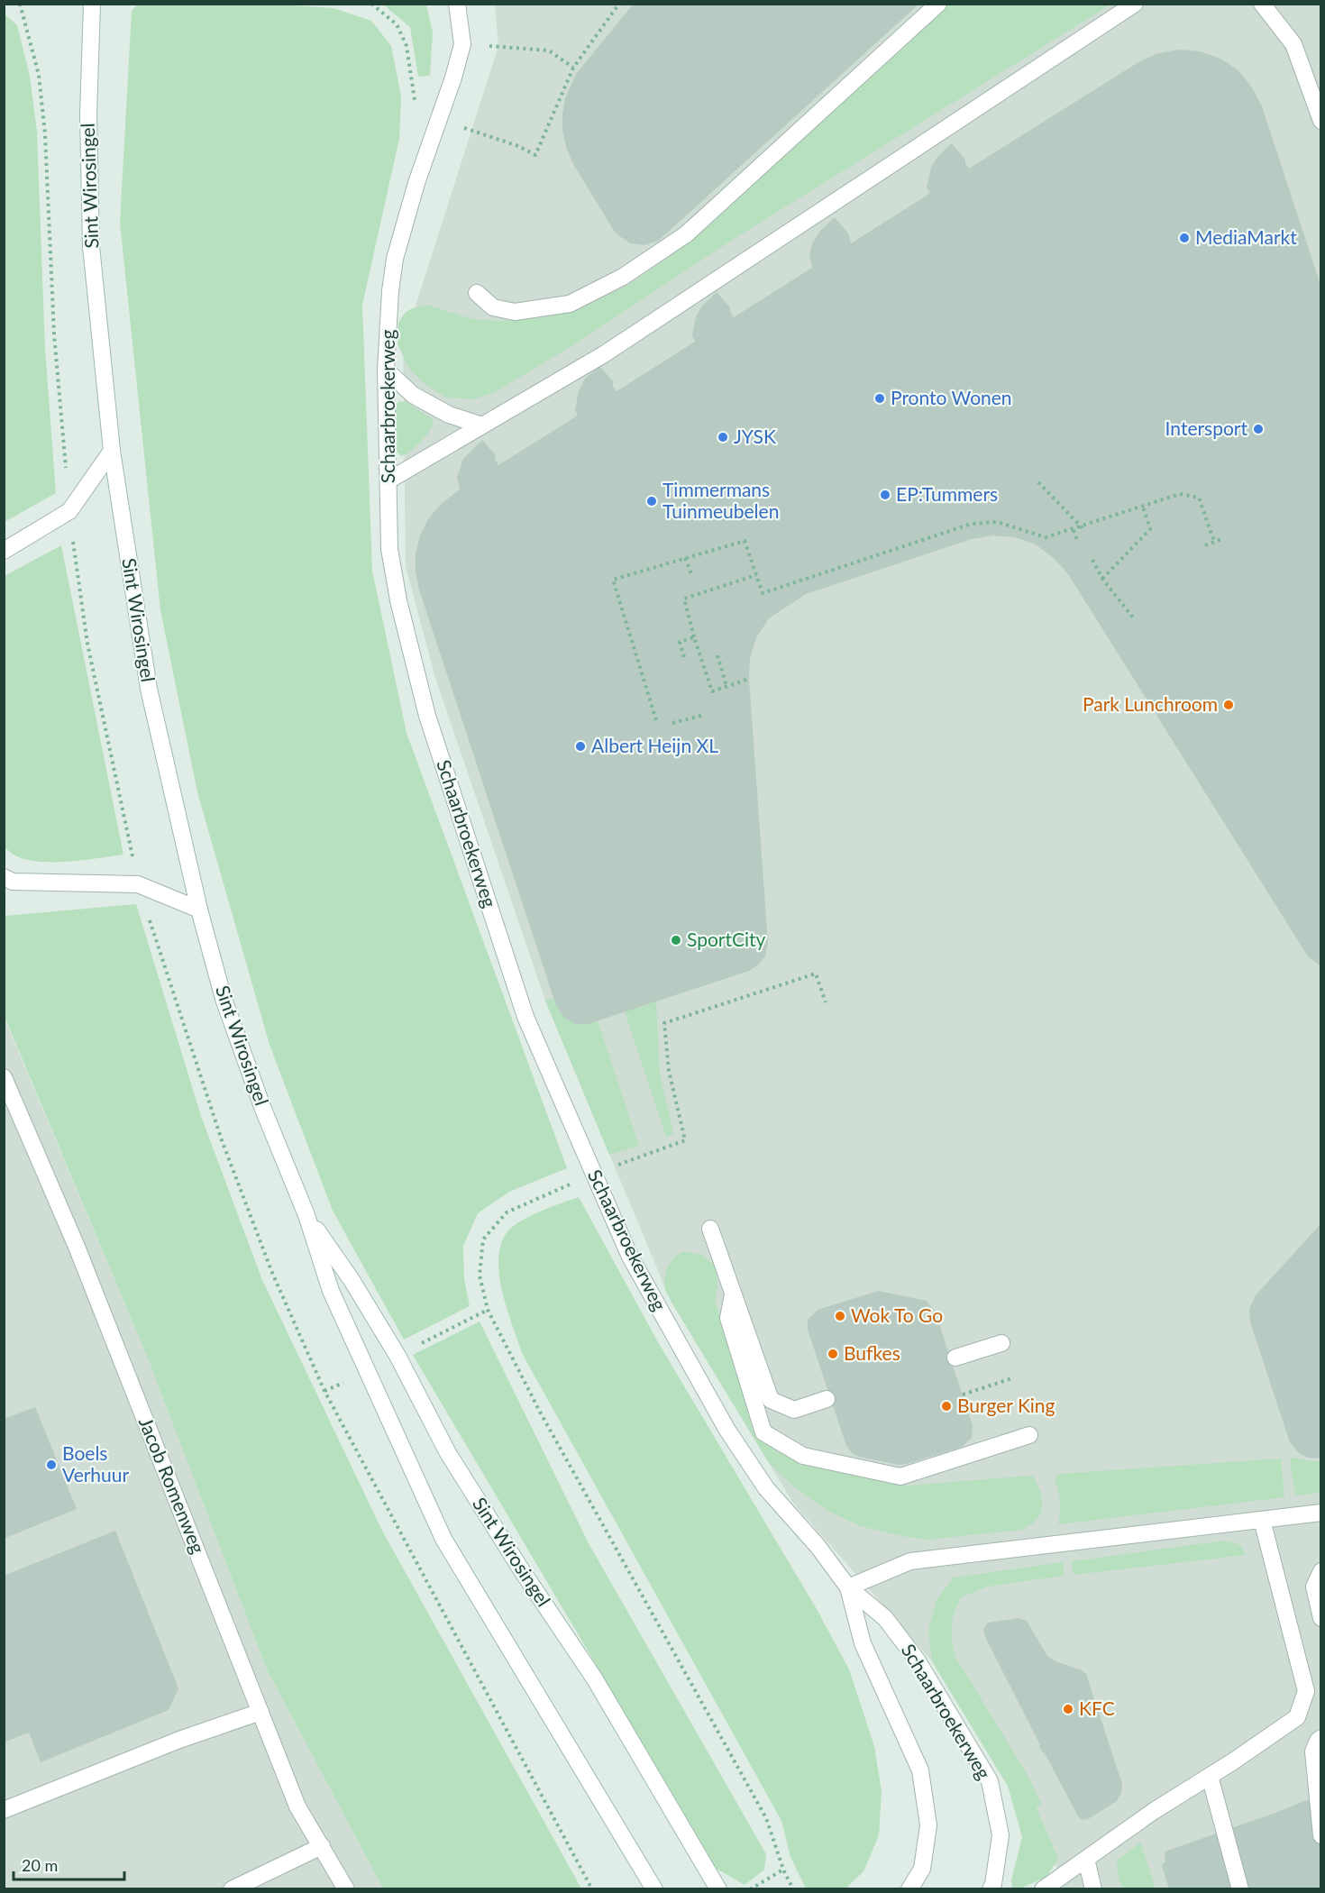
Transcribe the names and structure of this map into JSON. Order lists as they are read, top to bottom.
{
  "streets": {
    "street": ["Sint Wirosingel", "Schaarbroekerweg", "Jacob Romenweg"]
  },
  "places": [
    "MediaMarkt",
    "Pronto Wonen",
    "Intersport",
    "JYSK",
    "EP:Tummers",
    "Timmermans Tuinmeubelen",
    "Park Lunchroom",
    "Albert Heijn XL",
    "SportCity",
    "Wok To Go",
    "Bufkes",
    "Burger King",
    "Boels Verhuur",
    "KFC"
  ],
  "scale_bar": "20 m"
}
